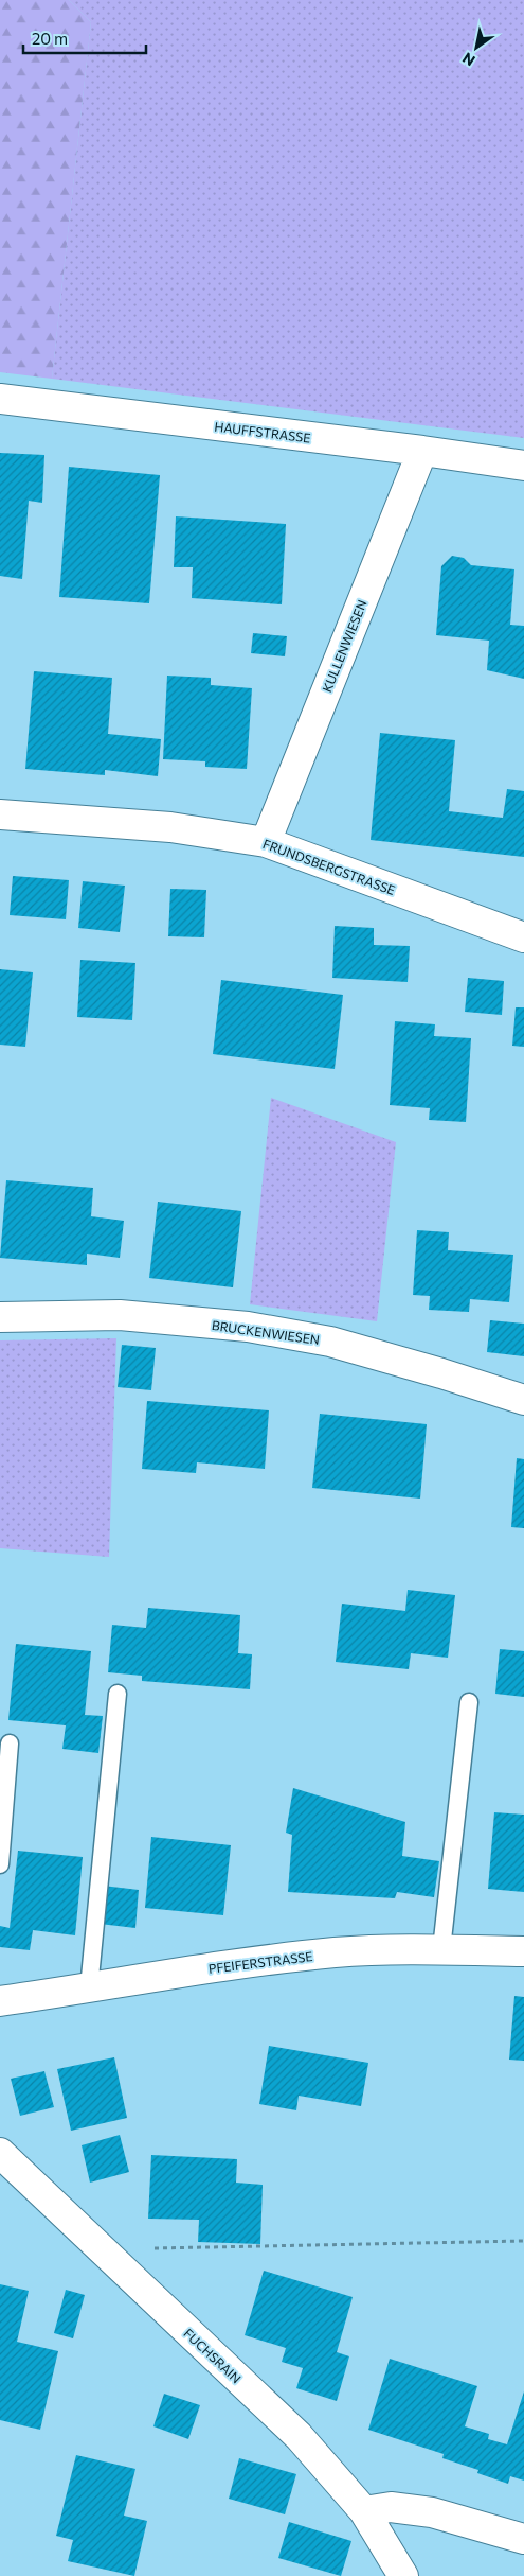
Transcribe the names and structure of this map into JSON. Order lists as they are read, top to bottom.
{
  "streets": {
    "street": [
      "HAUFFSTRASSE",
      "KULLENWIESEN",
      "FRUNDSBERGSTRASSE",
      "BRUCKENWIESEN",
      "PFEIFERSTRASSE",
      "FUCHSRAIN"
    ]
  },
  "crossings": [
    ["HAUFFSTRASSE", "KULLENWIESEN"],
    ["KULLENWIESEN", "FRUNDSBERGSTRASSE"]
  ],
  "scale_bar": "20 m",
  "north": "bottom left"
}
